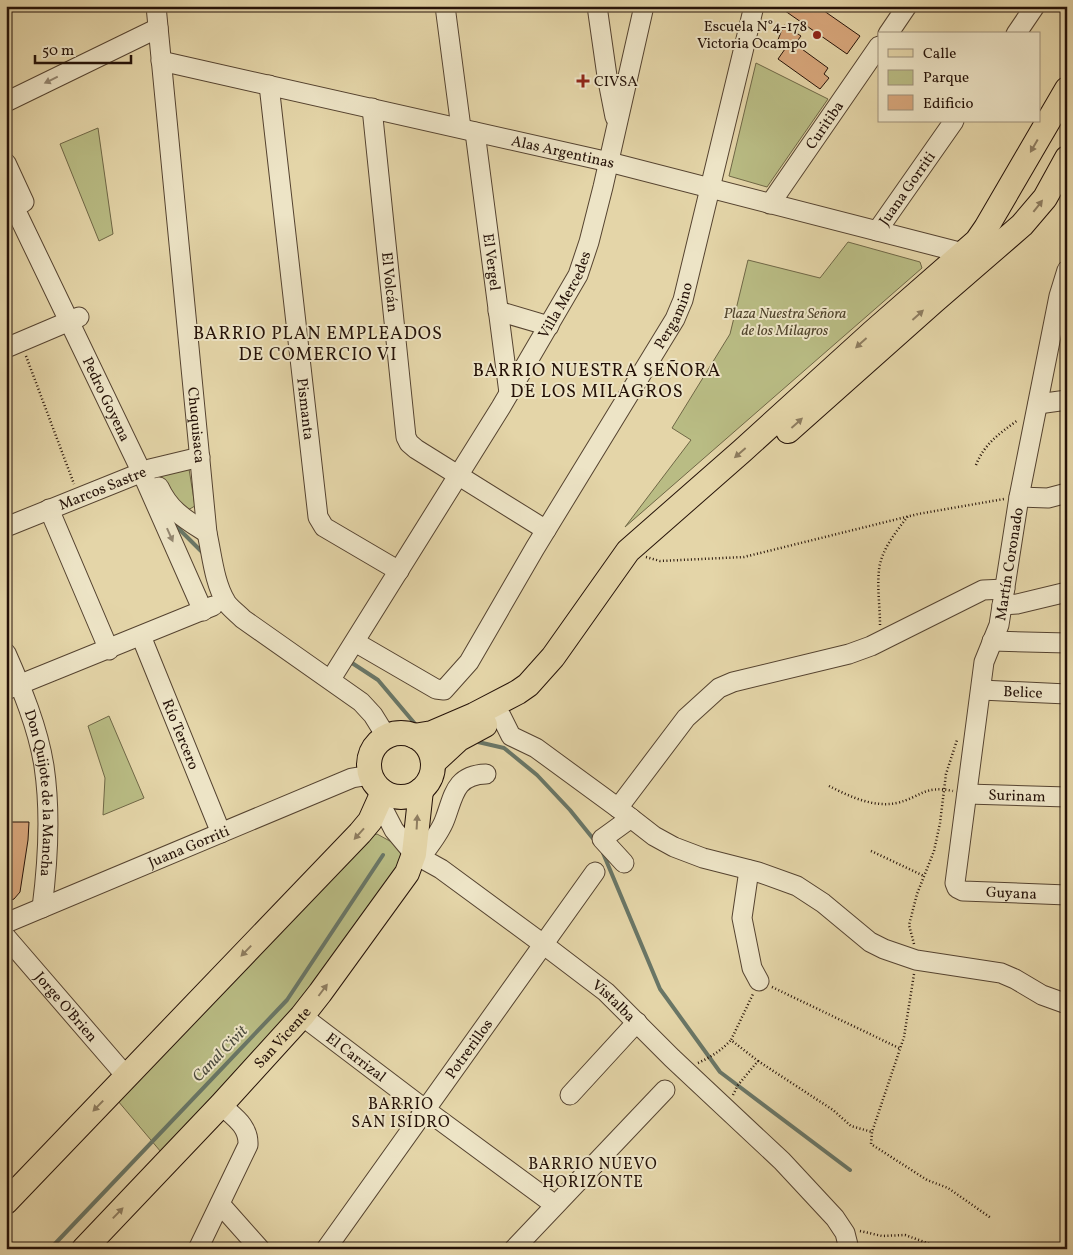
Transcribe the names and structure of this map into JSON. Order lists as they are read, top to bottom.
{
  "streets": {
    "main road": ["San Vicente"],
    "street": [
      "Curitiba",
      "Alas Argentinas",
      "Juana Gorriti",
      "El Vergel",
      "El Volcán",
      "Villa Mercedes",
      "Pergamino",
      "Pedro Goyena",
      "Pismanta",
      "Chuquisaca",
      "Marcos Sastre",
      "Martín Coronado",
      "Belice",
      "Río Tercero",
      "Don Quijote de la Mancha",
      "Surinam",
      "Guyana",
      "Vistalba",
      "Jorge O'Brien",
      "Potrerillos",
      "El Carrizal"
    ]
  },
  "crossings": [
    ["Curitiba", "Alas Argentinas"],
    ["Alas Argentinas", "Juana Gorriti"],
    ["Alas Argentinas", "El Vergel"],
    ["Alas Argentinas", "El Volcán"],
    ["Alas Argentinas", "Villa Mercedes"],
    ["Alas Argentinas", "Pergamino"],
    ["Alas Argentinas", "Pismanta"],
    ["Alas Argentinas", "Chuquisaca"],
    ["Juana Gorriti", "Chuquisaca"],
    ["Juana Gorriti", "Río Tercero"],
    ["Juana Gorriti", "Don Quijote de la Mancha"],
    ["Juana Gorriti", "Vistalba"],
    ["Juana Gorriti", "San Vicente"],
    ["El Vergel", "Villa Mercedes"],
    ["El Volcán", "Villa Mercedes"],
    ["El Volcán", "Pergamino"],
    ["Villa Mercedes", "Pergamino"],
    ["Villa Mercedes", "Pismanta"],
    ["Villa Mercedes", "Chuquisaca"],
    ["Pergamino", "Chuquisaca"],
    ["Pedro Goyena", "Chuquisaca"],
    ["Pedro Goyena", "Marcos Sastre"],
    ["Chuquisaca", "Marcos Sastre"],
    ["Chuquisaca", "Vistalba"],
    ["Chuquisaca", "San Vicente"],
    ["Martín Coronado", "Belice"],
    ["Martín Coronado", "Surinam"],
    ["Martín Coronado", "Guyana"],
    ["Vistalba", "San Vicente"],
    ["Vistalba", "Potrerillos"],
    ["San Vicente", "El Carrizal"],
    ["Potrerillos", "El Carrizal"]
  ],
  "districts": [
    "BARRIO PLAN EMPLEADOS DE COMERCIO VI",
    "BARRIO NUESTRA SEÑORA DE LOS MILAGROS",
    "BARRIO SAN ISIDRO",
    "BARRIO NUEVO HORIZONTE"
  ],
  "water": ["Canal Civit"],
  "parks": ["Plaza Nuestra Señora de los Milagros"],
  "places": {
    "other": ["Escuela N°4-178 Victoria Ocampo"],
    "health": ["CIVSA"]
  },
  "legend": ["Calle", "Parque", "Edificio"],
  "scale_bar": "50 m"
}
